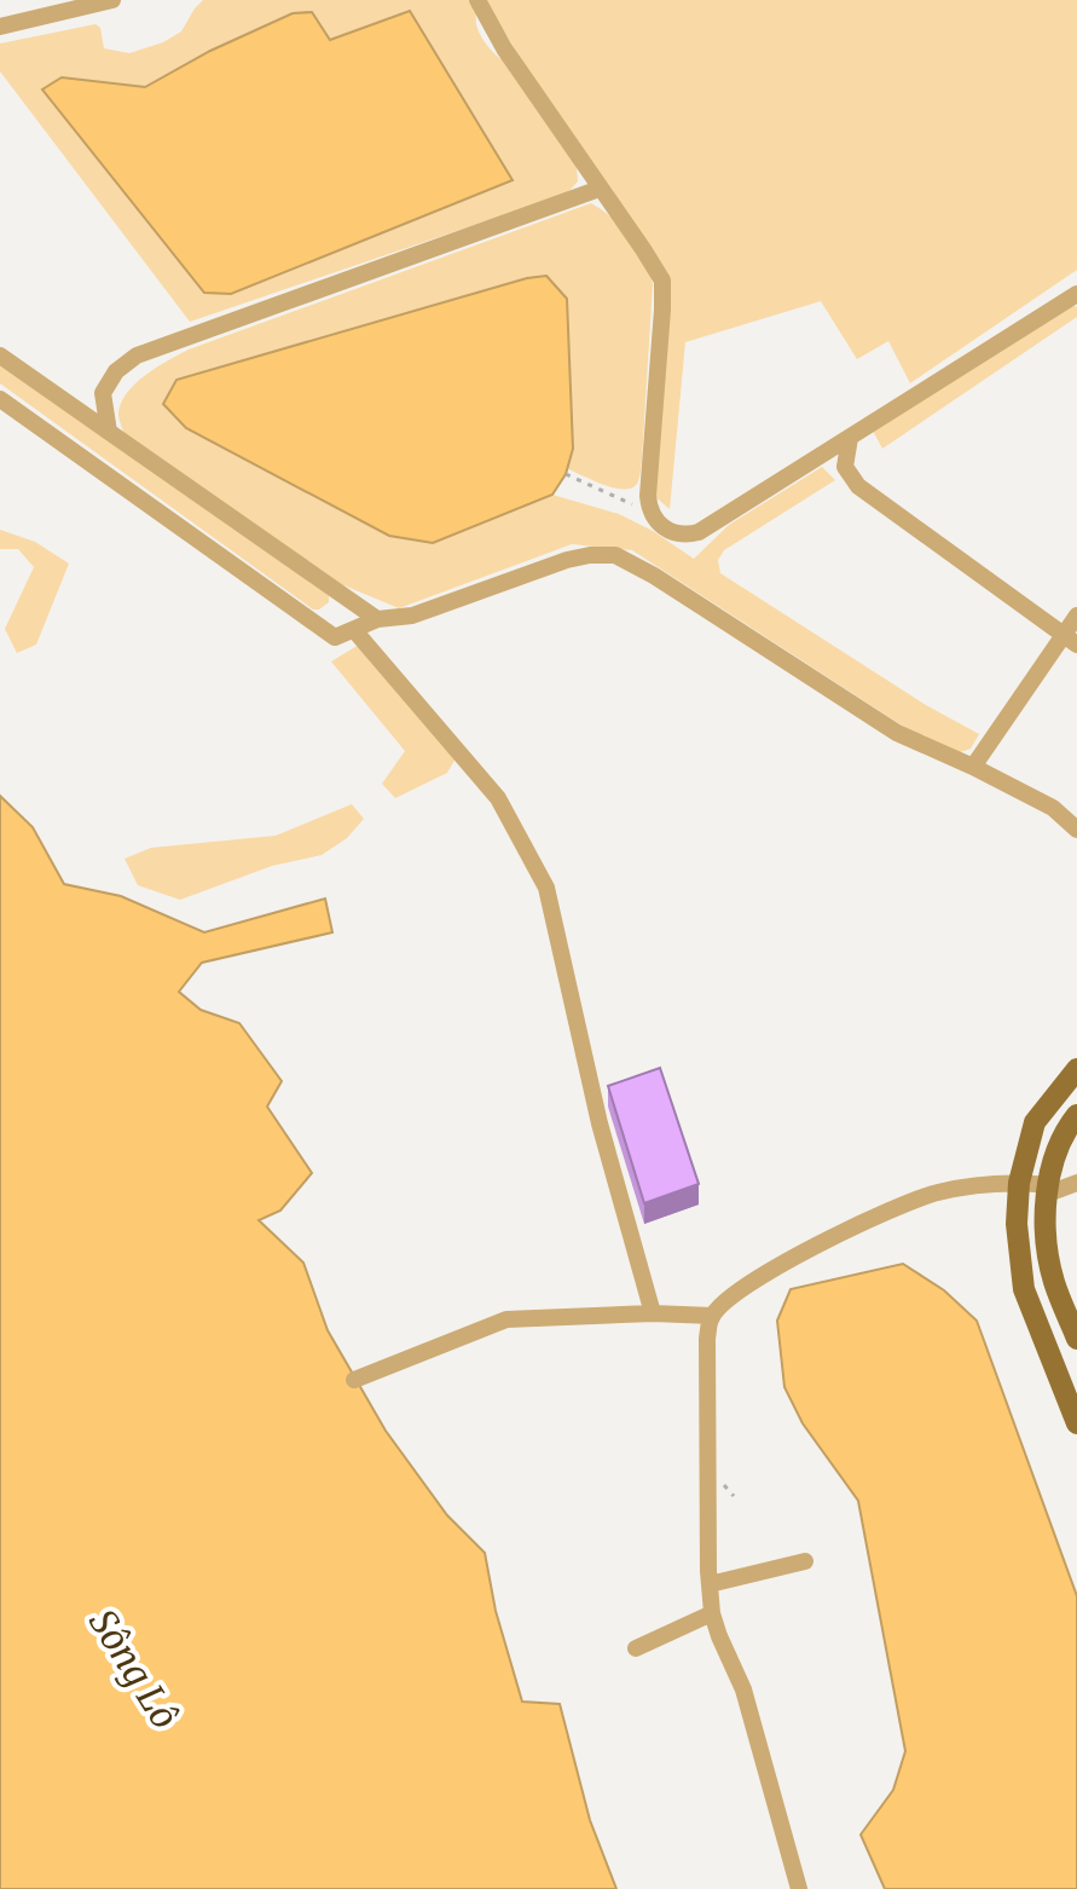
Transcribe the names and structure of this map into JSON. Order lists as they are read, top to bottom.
{
  "water": ["Sông Lô"]
}
